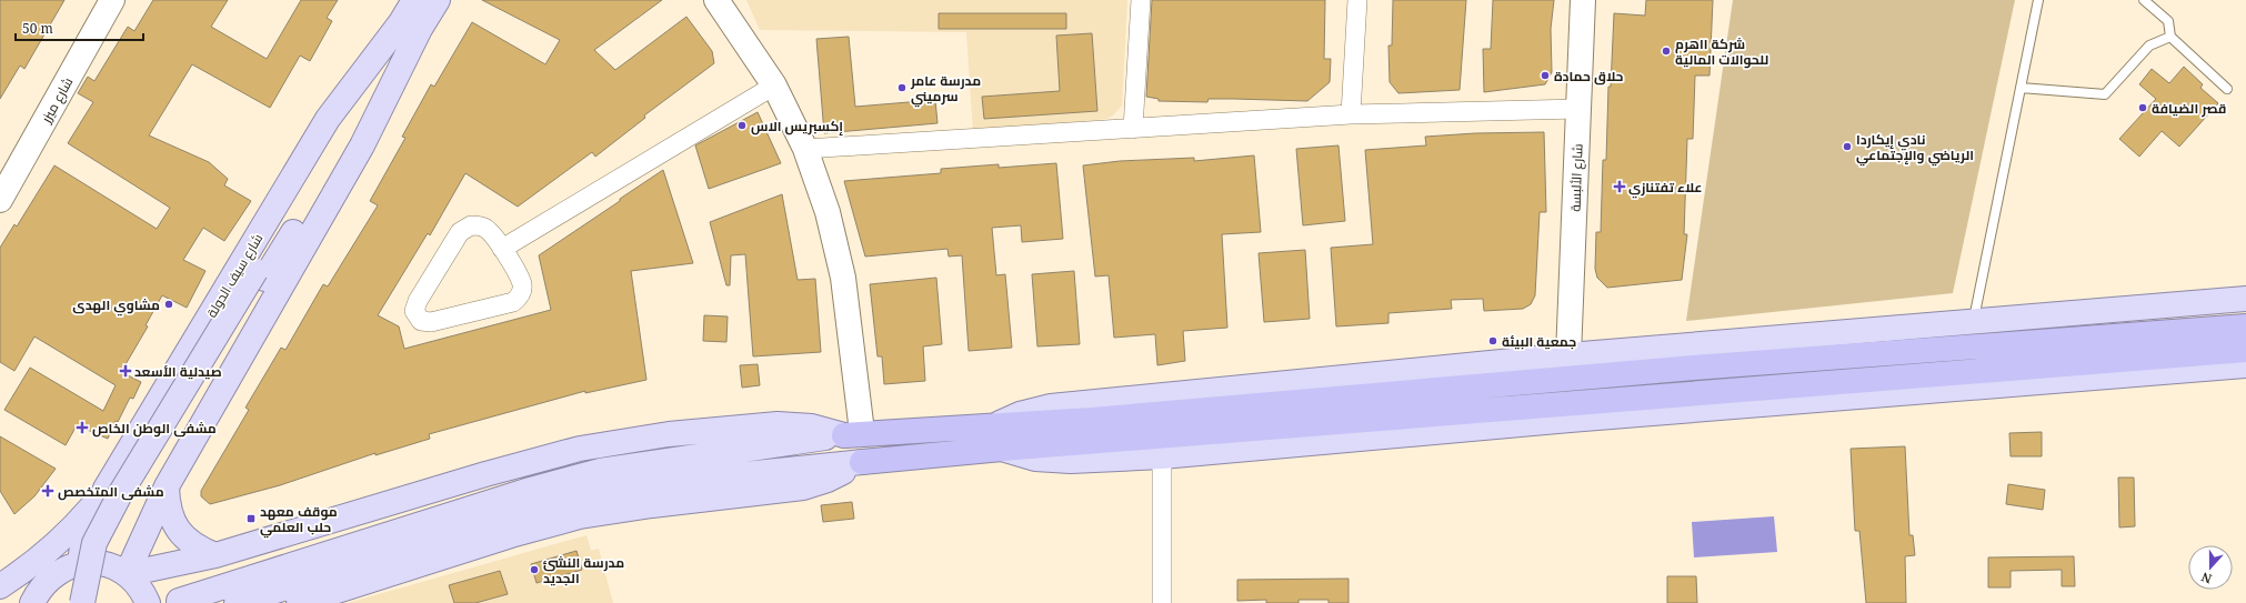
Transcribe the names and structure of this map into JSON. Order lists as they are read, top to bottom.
{
  "streets": {
    "main road": ["شارع سيف الدولة"],
    "street": ["شارع ميزر", "شارع الألبسة"]
  },
  "places": {
    "other": [
      "شركة ااهرم للحوالات المالية",
      "حلاق حمادة",
      "مدرسة عامر سرميني",
      "قصر الضيافة",
      "إكسبريس الاس",
      "نادي إيكاردا الرياضي والإجتماعي",
      "مشاوي الهدى",
      "جمعية البيئة",
      "مدرسة النشئ الجديد"
    ],
    "health": [
      "علاء تفتنازي",
      "صيدلية الأسعد",
      "مشفى الوطن الخاص",
      "مشفى المتخصص"
    ],
    "transit": ["موقف معهد حلب العلمي"]
  },
  "scale_bar": "50 m",
  "north": "bottom"
}
